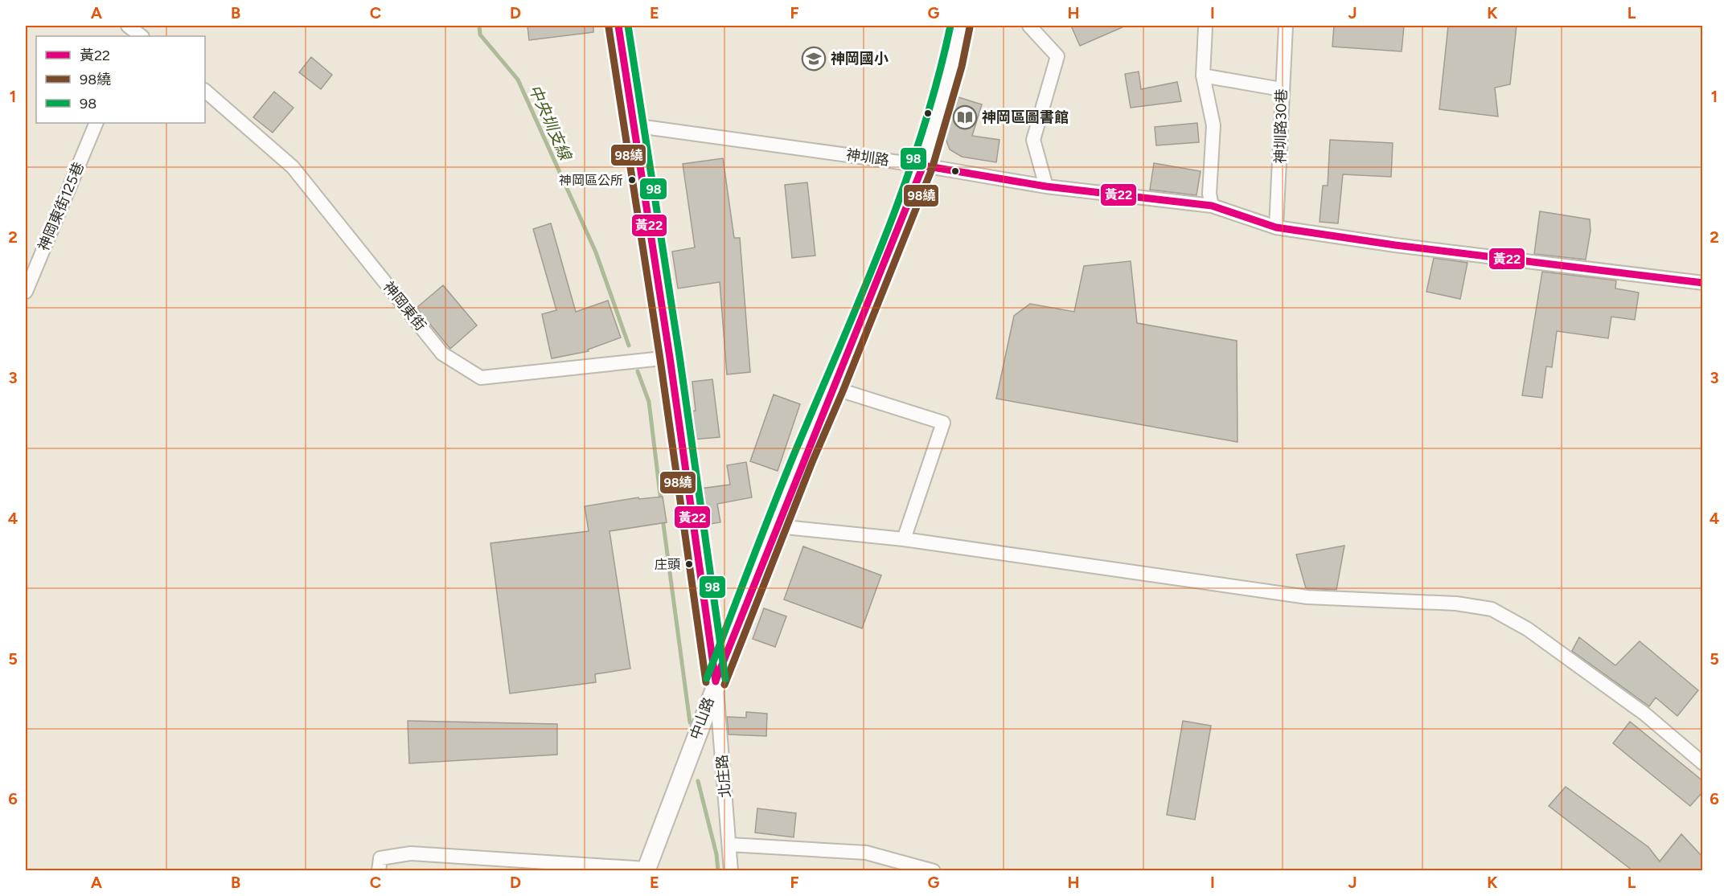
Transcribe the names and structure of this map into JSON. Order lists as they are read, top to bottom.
{
  "streets": {
    "street": [
      "神圳路30巷",
      "神圳路",
      "神岡東街125巷",
      "神岡東街",
      "中山路",
      "北庄路"
    ]
  },
  "crossings": [
    ["神圳路30巷", "神圳路"],
    ["神圳路", "中山路"],
    ["中山路", "北庄路"]
  ],
  "water": ["中央圳支線"],
  "places": {
    "school or university": ["神岡國小"],
    "library": ["神岡區圖書館"],
    "other": ["神岡區公所", "庄頭"]
  },
  "lines": ["transit line 黃22", "transit line 98", "transit line 98繞"],
  "legend": ["黃22", "98繞", "98"],
  "grid": {
    "columns": [
      "A",
      "B",
      "C",
      "D",
      "E",
      "F",
      "G",
      "H",
      "I",
      "J",
      "K",
      "L"
    ],
    "rows": [
      "1",
      "2",
      "3",
      "4",
      "5",
      "6"
    ]
  }
}
